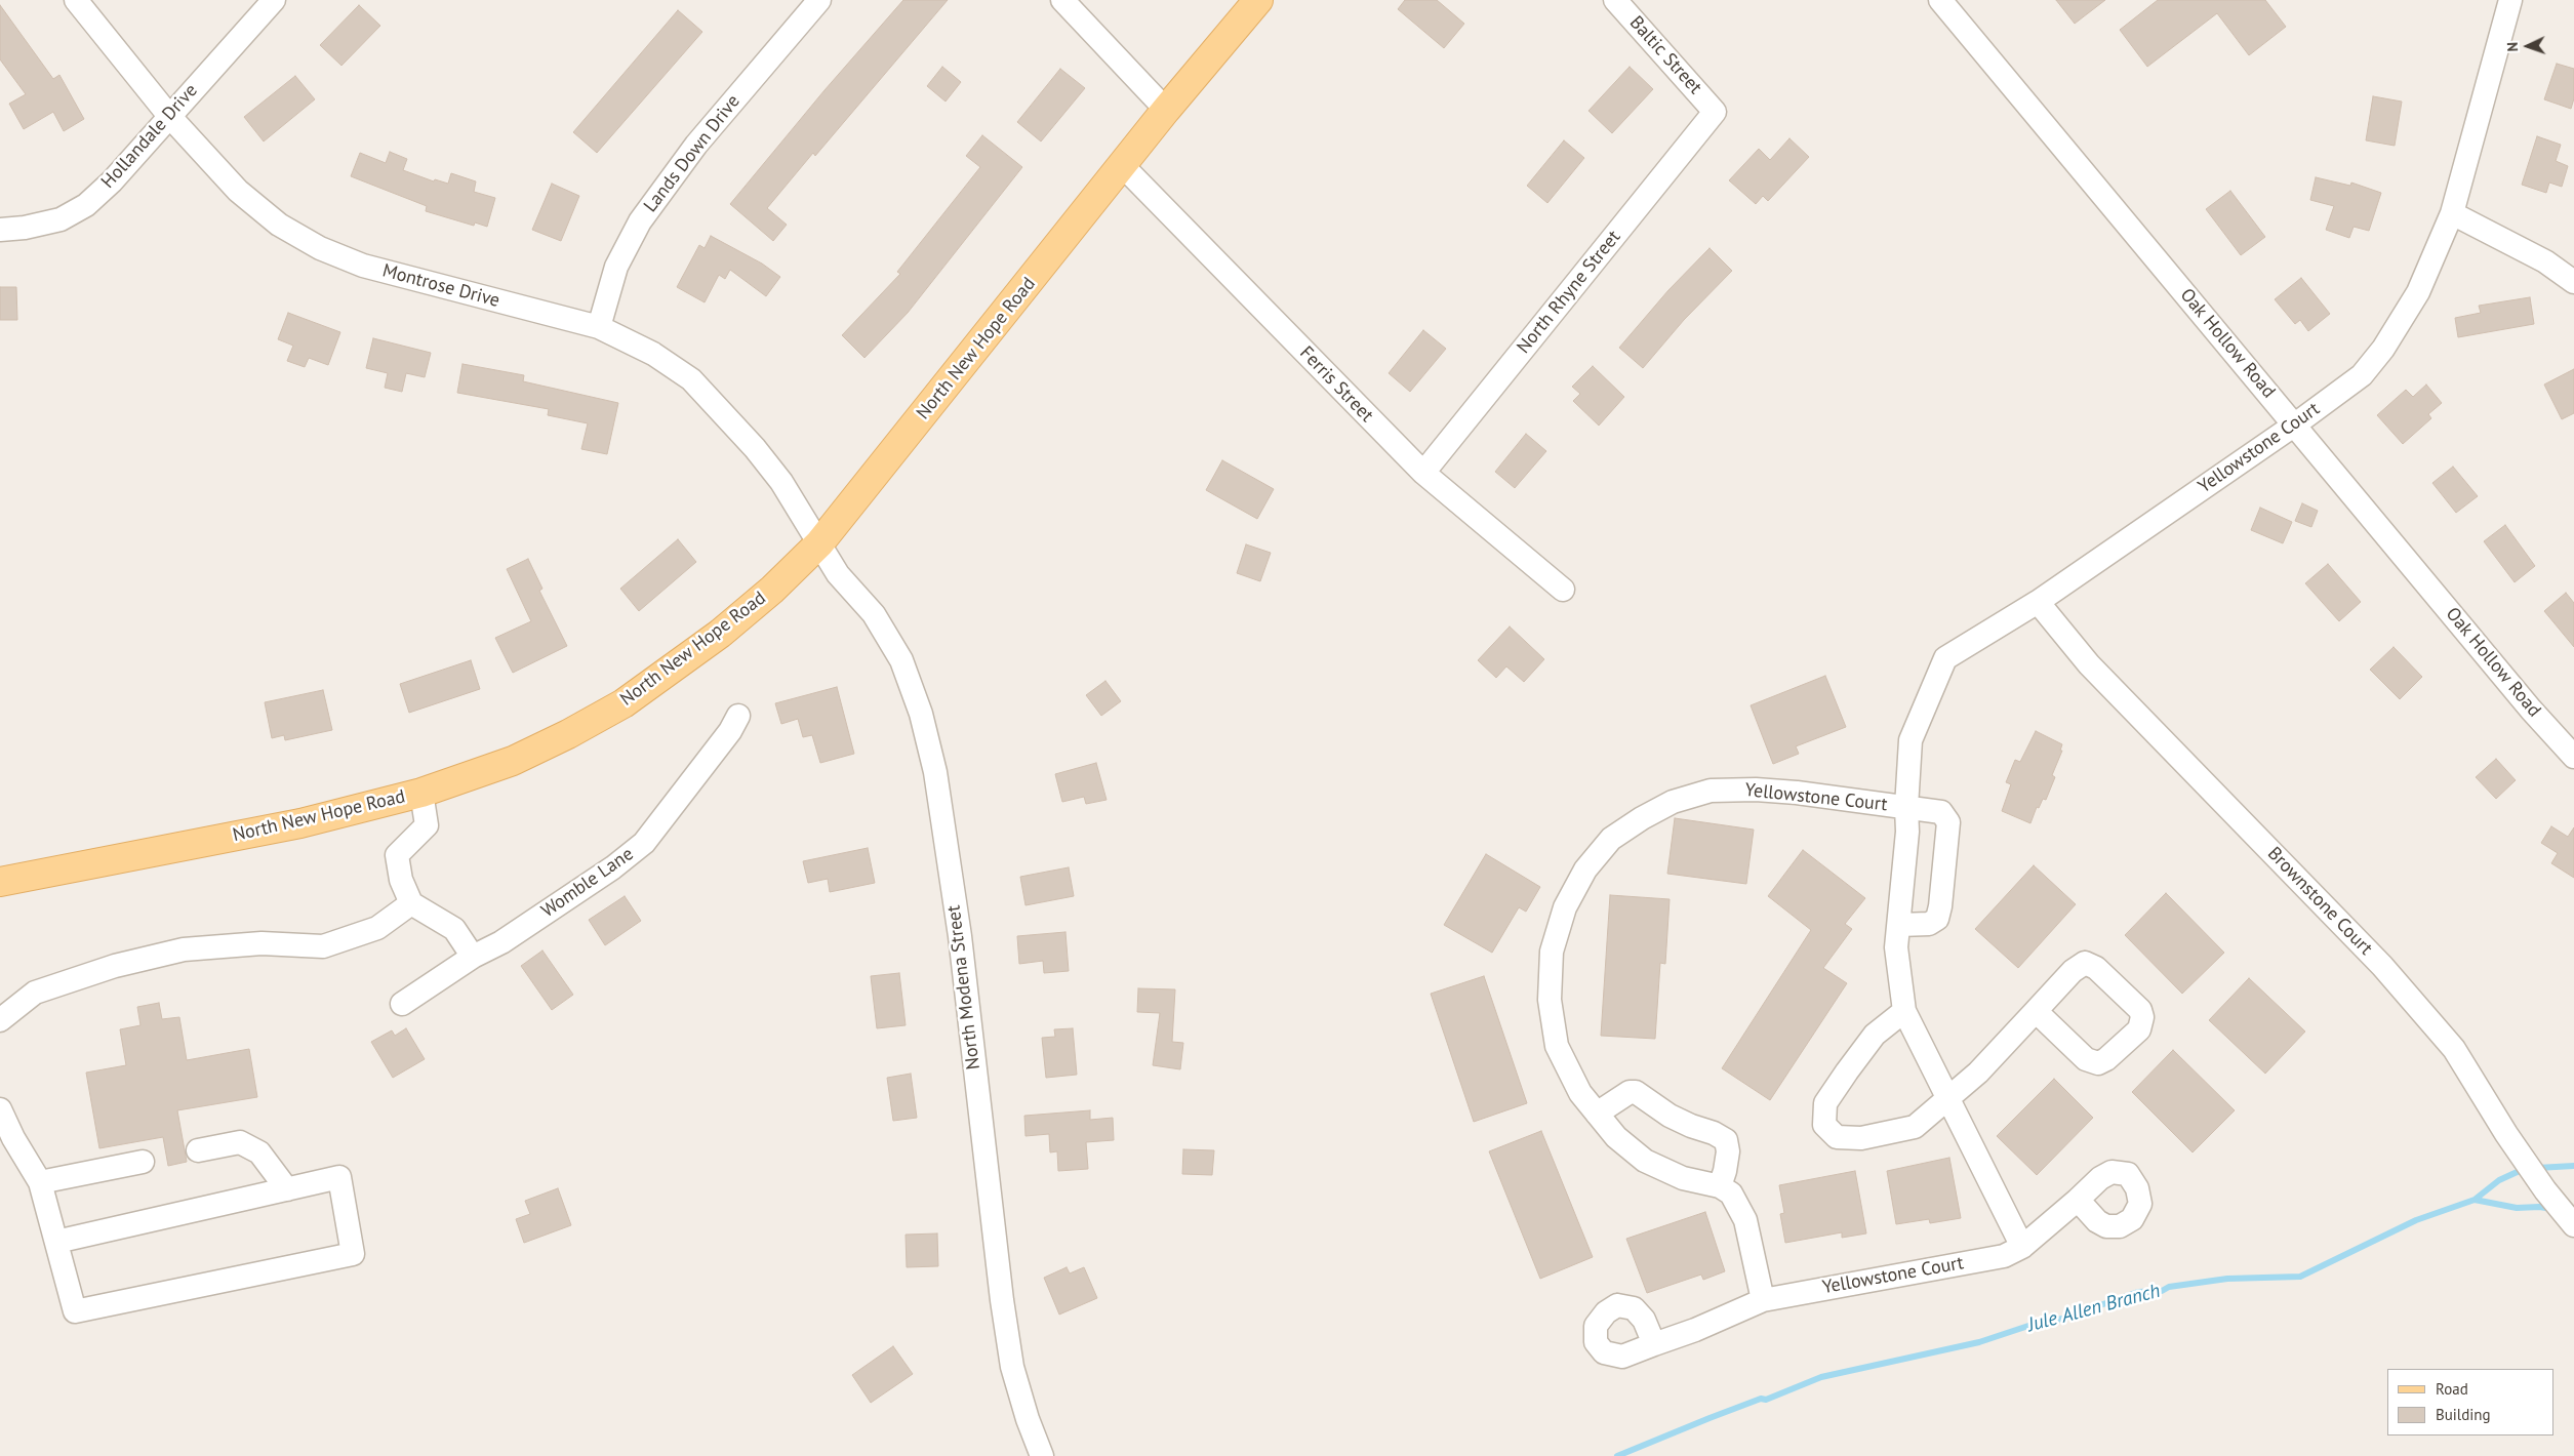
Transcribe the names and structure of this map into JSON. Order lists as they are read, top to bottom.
{
  "streets": {
    "main road": ["North New Hope Road"],
    "street": [
      "Baltic Street",
      "Hollandale Drive",
      "Lands Down Drive",
      "Montrose Drive",
      "North Rhyne Street",
      "Oak Hollow Road",
      "Ferris Street",
      "Yellowstone Court",
      "Womble Lane",
      "Brownstone Court",
      "North Modena Street"
    ]
  },
  "crossings": [
    ["Baltic Street", "North Rhyne Street"],
    ["Hollandale Drive", "Montrose Drive"],
    ["Lands Down Drive", "Montrose Drive"],
    ["Montrose Drive", "North New Hope Road"],
    ["Montrose Drive", "North Modena Street"],
    ["North Rhyne Street", "Ferris Street"],
    ["Oak Hollow Road", "Yellowstone Court"],
    ["North New Hope Road", "Ferris Street"],
    ["North New Hope Road", "North Modena Street"],
    ["Yellowstone Court", "Brownstone Court"]
  ],
  "water": ["Jule Allen Branch"],
  "legend": ["Road", "Building"],
  "north": "left"
}
